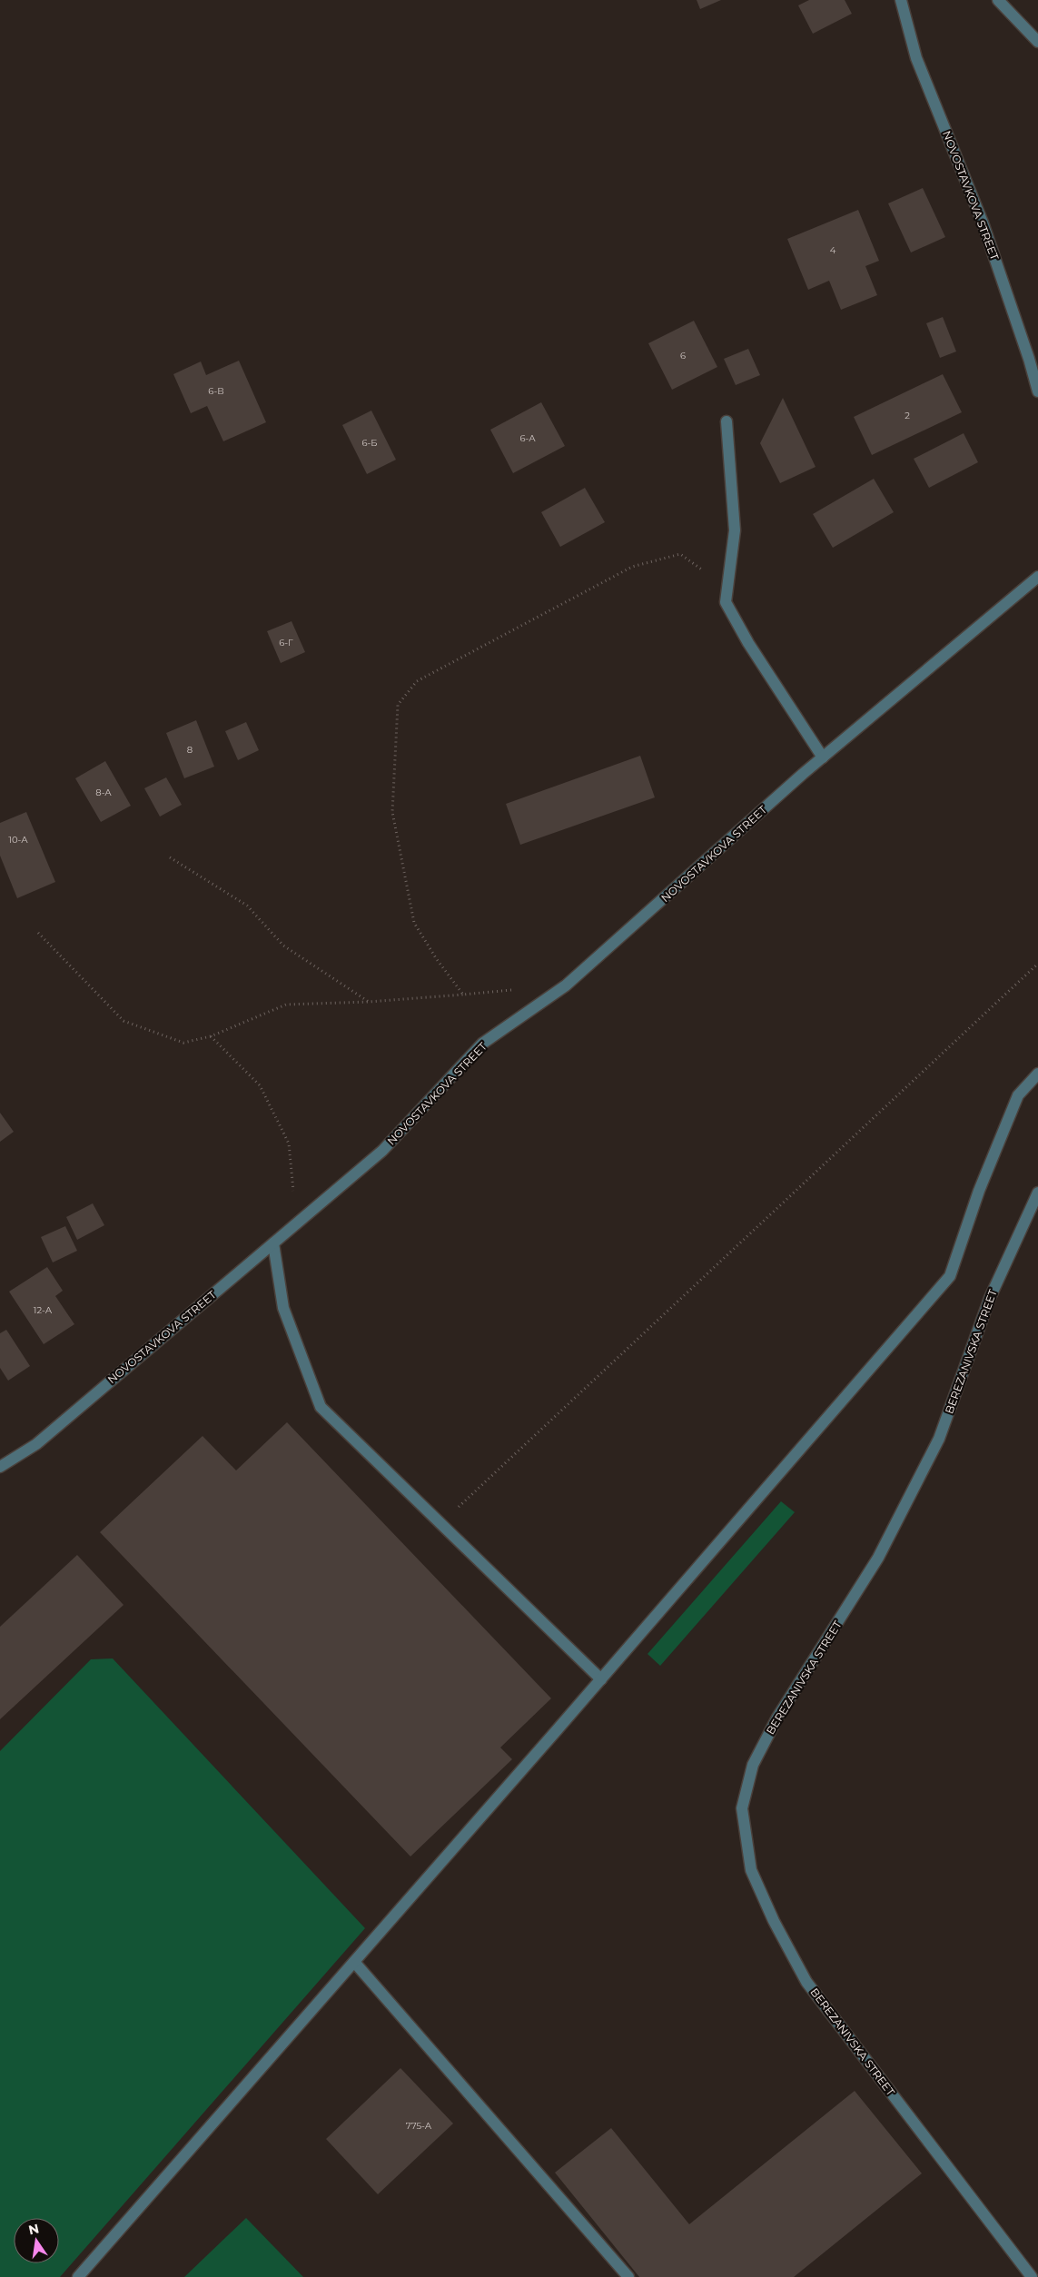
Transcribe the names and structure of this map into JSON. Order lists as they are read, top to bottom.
{
  "streets": {
    "street": ["NOVOSTAVKOVA STREET", "BEREZANIVSKA STREET"]
  },
  "house_numbers": [
    "4",
    "6",
    "6-В",
    "2",
    "6-А",
    "6-Б",
    "6-Г",
    "8",
    "8-А",
    "10-А",
    "12-А",
    "775-А"
  ],
  "north": "top"
}
